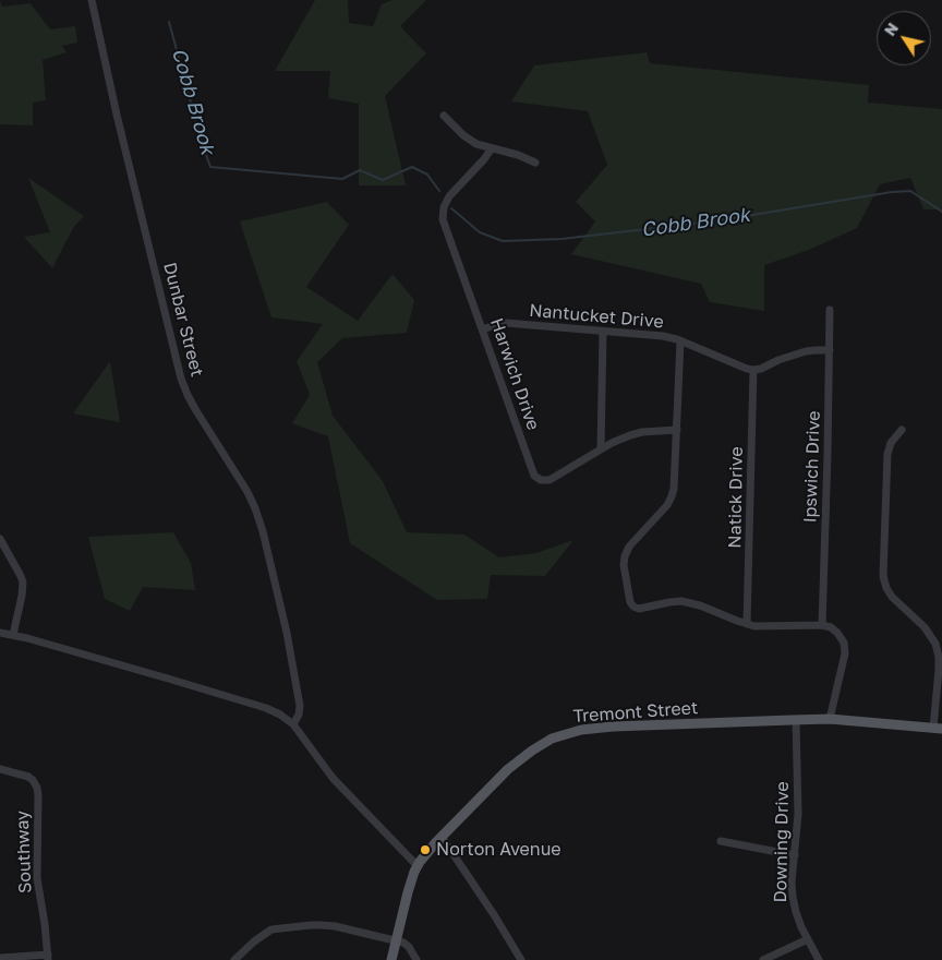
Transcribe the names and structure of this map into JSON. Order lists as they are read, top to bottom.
{
  "streets": {
    "main road": ["Tremont Street"],
    "street": [
      "Nantucket Drive",
      "Dunbar Street",
      "Harwich Drive",
      "Ipswich Drive",
      "Natick Drive",
      "Downing Drive",
      "Southway"
    ]
  },
  "crossings": [
    ["Nantucket Drive", "Harwich Drive"],
    ["Nantucket Drive", "Natick Drive"],
    ["Tremont Street", "Downing Drive"]
  ],
  "water": ["Cobb Brook"],
  "places": ["Norton Avenue"],
  "north": "top left"
}
